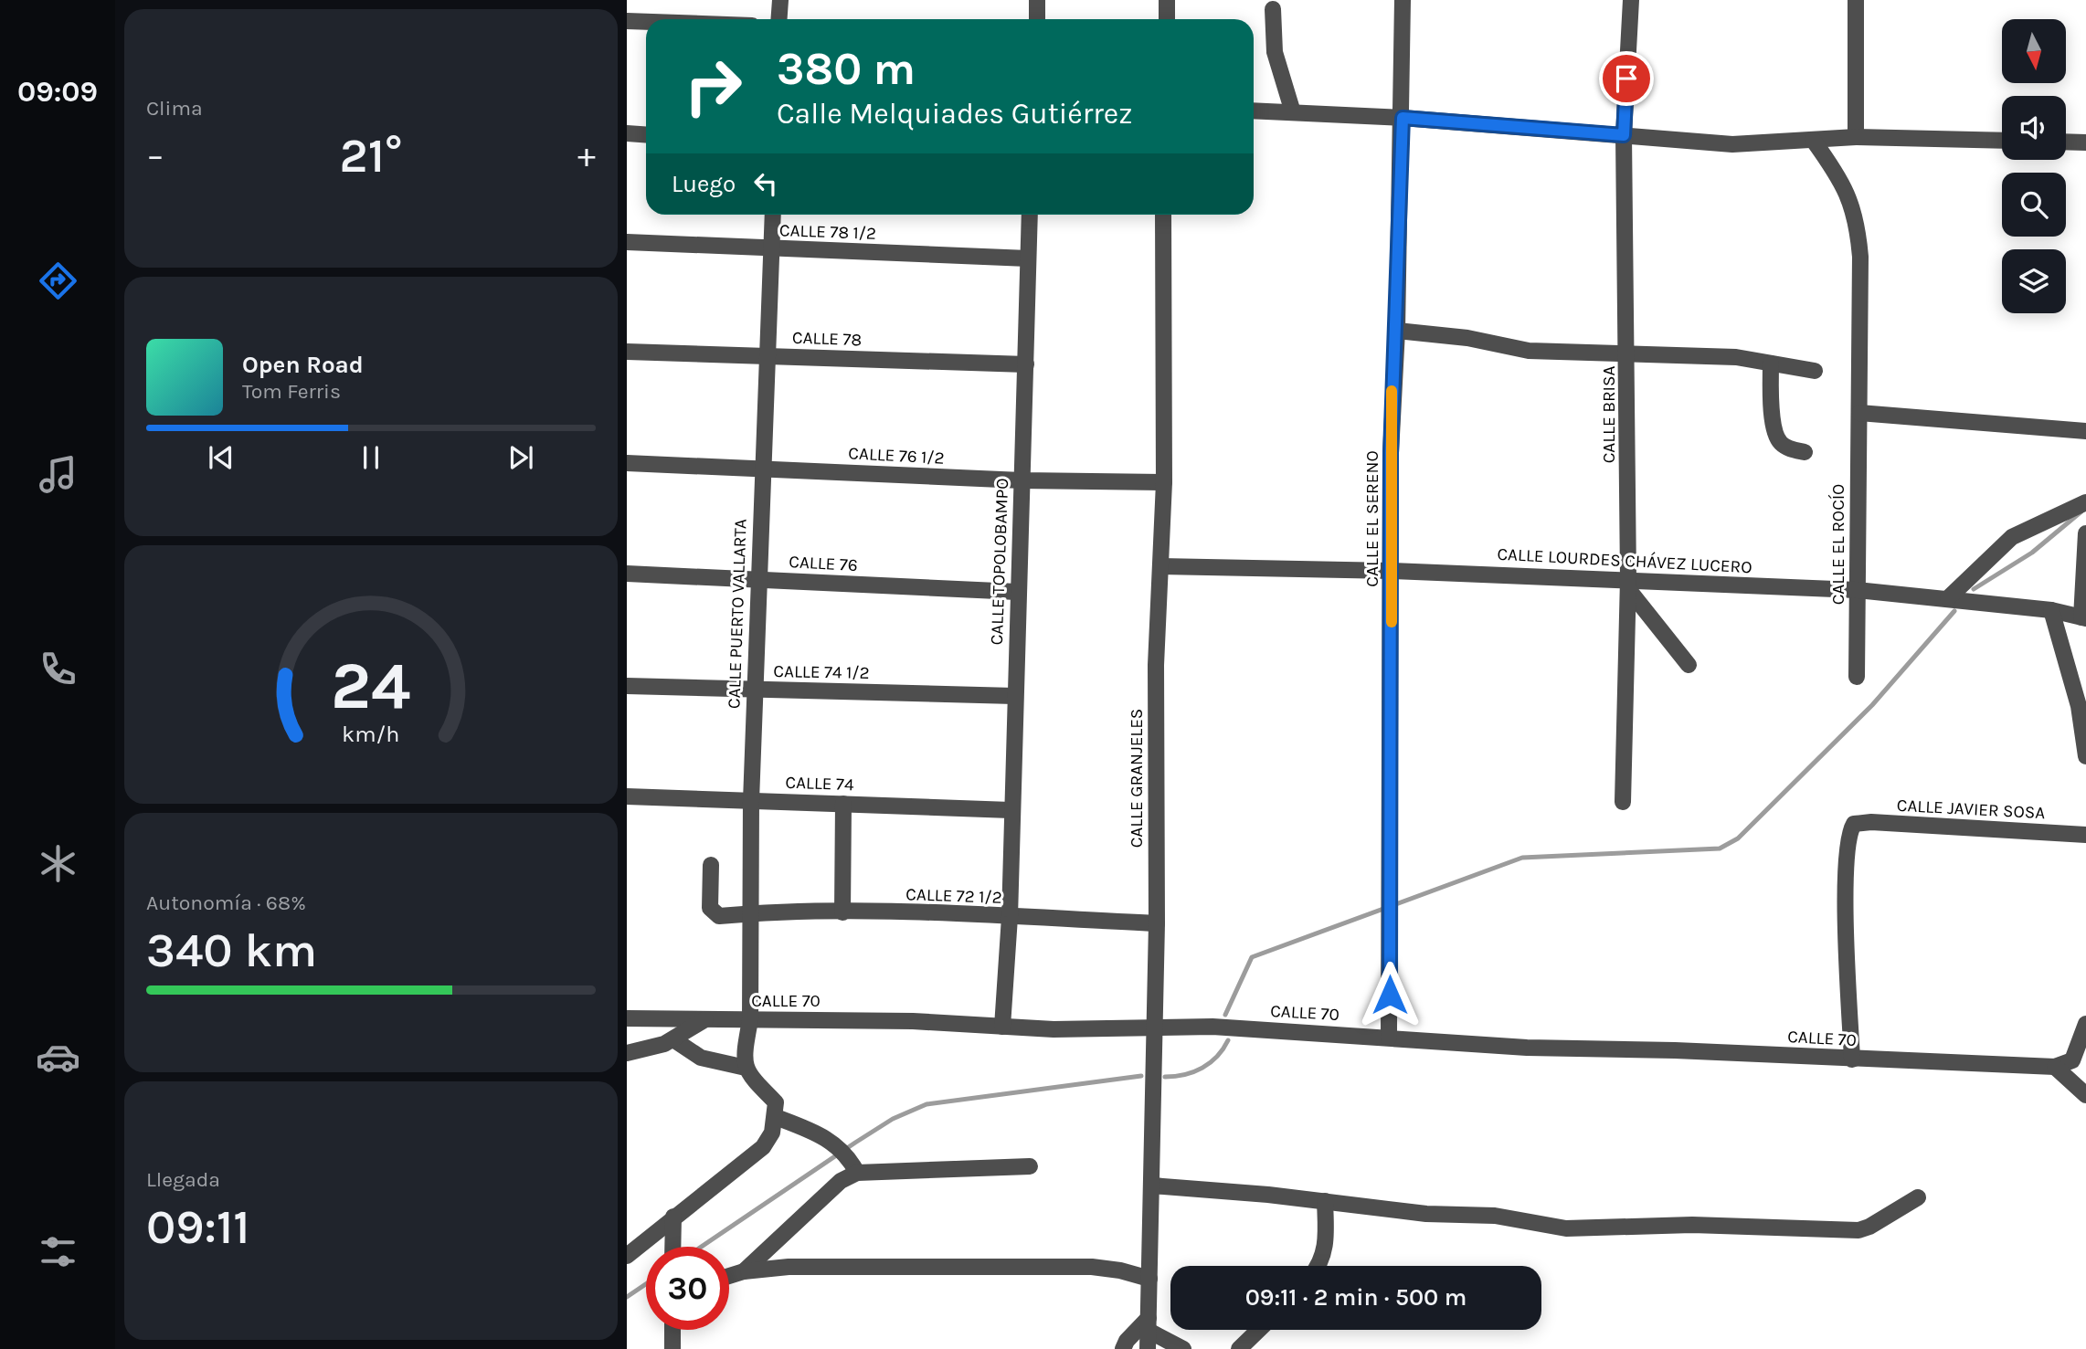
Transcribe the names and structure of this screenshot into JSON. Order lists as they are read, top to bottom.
{
  "streets": {
    "street": [
      "CALLE 78 1/2",
      "CALLE 78",
      "CALLE BRISA",
      "CALLE 76 1/2",
      "CALLE EL SERENO",
      "CALLE EL ROCÍO",
      "CALLE LOURDES CHÁVEZ LUCERO",
      "CALLE TOPOLOBAMPO",
      "CALLE 76",
      "CALLE PUERTO VALLARTA",
      "CALLE 74 1/2",
      "CALLE GRANJELES",
      "CALLE 74",
      "CALLE JAVIER SOSA",
      "CALLE 72 1/2",
      "CALLE 70"
    ]
  },
  "crossings": [
    ["CALLE 78 1/2", "CALLE TOPOLOBAMPO"],
    ["CALLE 78 1/2", "CALLE PUERTO VALLARTA"],
    ["CALLE 78", "CALLE TOPOLOBAMPO"],
    ["CALLE 78", "CALLE PUERTO VALLARTA"],
    ["CALLE BRISA", "CALLE LOURDES CHÁVEZ LUCERO"],
    ["CALLE 76 1/2", "CALLE TOPOLOBAMPO"],
    ["CALLE 76 1/2", "CALLE PUERTO VALLARTA"],
    ["CALLE 76 1/2", "CALLE GRANJELES"],
    ["CALLE EL SERENO", "CALLE LOURDES CHÁVEZ LUCERO"],
    ["CALLE EL SERENO", "CALLE 70"],
    ["CALLE EL ROCÍO", "CALLE LOURDES CHÁVEZ LUCERO"],
    ["CALLE LOURDES CHÁVEZ LUCERO", "CALLE GRANJELES"],
    ["CALLE TOPOLOBAMPO", "CALLE 76"],
    ["CALLE TOPOLOBAMPO", "CALLE 74 1/2"],
    ["CALLE TOPOLOBAMPO", "CALLE 74"],
    ["CALLE TOPOLOBAMPO", "CALLE 72 1/2"],
    ["CALLE TOPOLOBAMPO", "CALLE 70"],
    ["CALLE 76", "CALLE PUERTO VALLARTA"],
    ["CALLE PUERTO VALLARTA", "CALLE 74 1/2"],
    ["CALLE PUERTO VALLARTA", "CALLE 74"],
    ["CALLE PUERTO VALLARTA", "CALLE 72 1/2"],
    ["CALLE PUERTO VALLARTA", "CALLE 70"],
    ["CALLE GRANJELES", "CALLE 72 1/2"],
    ["CALLE GRANJELES", "CALLE 70"],
    ["CALLE JAVIER SOSA", "CALLE 70"]
  ],
  "north": "bottom",
  "page": {
    "tabs": "09:09",
    "tile": [
      "Clima",
      ["Autonomía · 68%", "340 km"],
      ["Llegada", "09:11"]
    ],
    "turn": ["380 m", "Calle Melquiades Gutiérrez"],
    "heat": ["−", "21°", "+"],
    "then": "Luego",
    "song": ["Open Road", "Tom Ferris"],
    "limit": "30",
    "trip": "09:11 · 2 min · 500 m",
    "gauge": ["24", "km/h"]
  }
}
